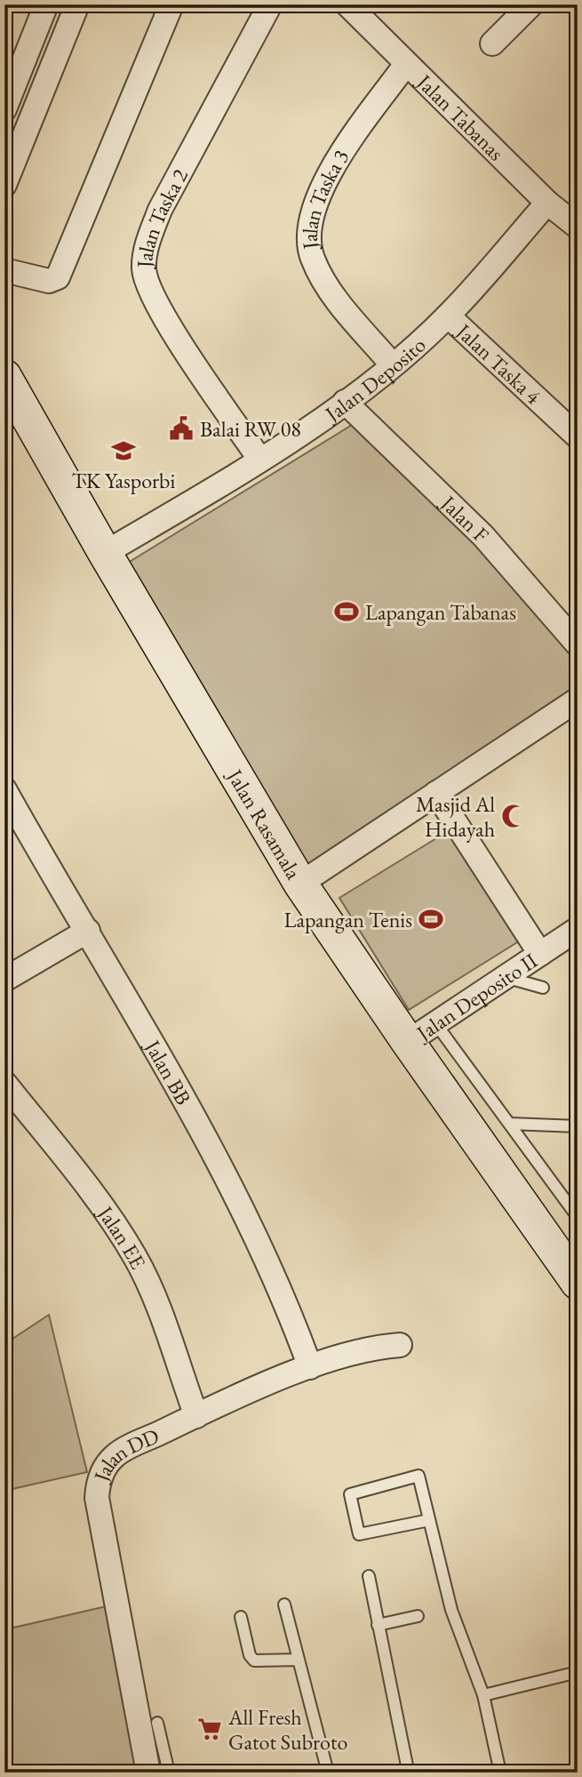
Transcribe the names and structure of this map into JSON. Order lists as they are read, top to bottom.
{
  "streets": {
    "street": [
      "Jalan Tabanas",
      "Jalan Taska 3",
      "Jalan Taska 2",
      "Jalan Taska 4",
      "Jalan Deposito",
      "Jalan F",
      "Jalan Rasamala",
      "Jalan Deposito II",
      "Jalan BB",
      "Jalan EE",
      "Jalan DD"
    ]
  },
  "crossings": [
    ["Jalan Tabanas", "Jalan Taska 3"],
    ["Jalan Tabanas", "Jalan Deposito"],
    ["Jalan Taska 3", "Jalan Deposito"],
    ["Jalan Taska 2", "Jalan Deposito"],
    ["Jalan Taska 4", "Jalan Deposito"],
    ["Jalan Deposito", "Jalan F"],
    ["Jalan Deposito", "Jalan Rasamala"],
    ["Jalan Rasamala", "Jalan Deposito II"],
    ["Jalan BB", "Jalan DD"],
    ["Jalan EE", "Jalan DD"]
  ],
  "places": {
    "public building": ["Balai RW 08"],
    "school or university": ["TK Yasporbi"],
    "sports": ["Lapangan Tabanas", "Lapangan Tenis"],
    "mosque": ["Masjid Al Hidayah"],
    "supermarket": ["All Fresh Gatot Subroto"]
  }
}
